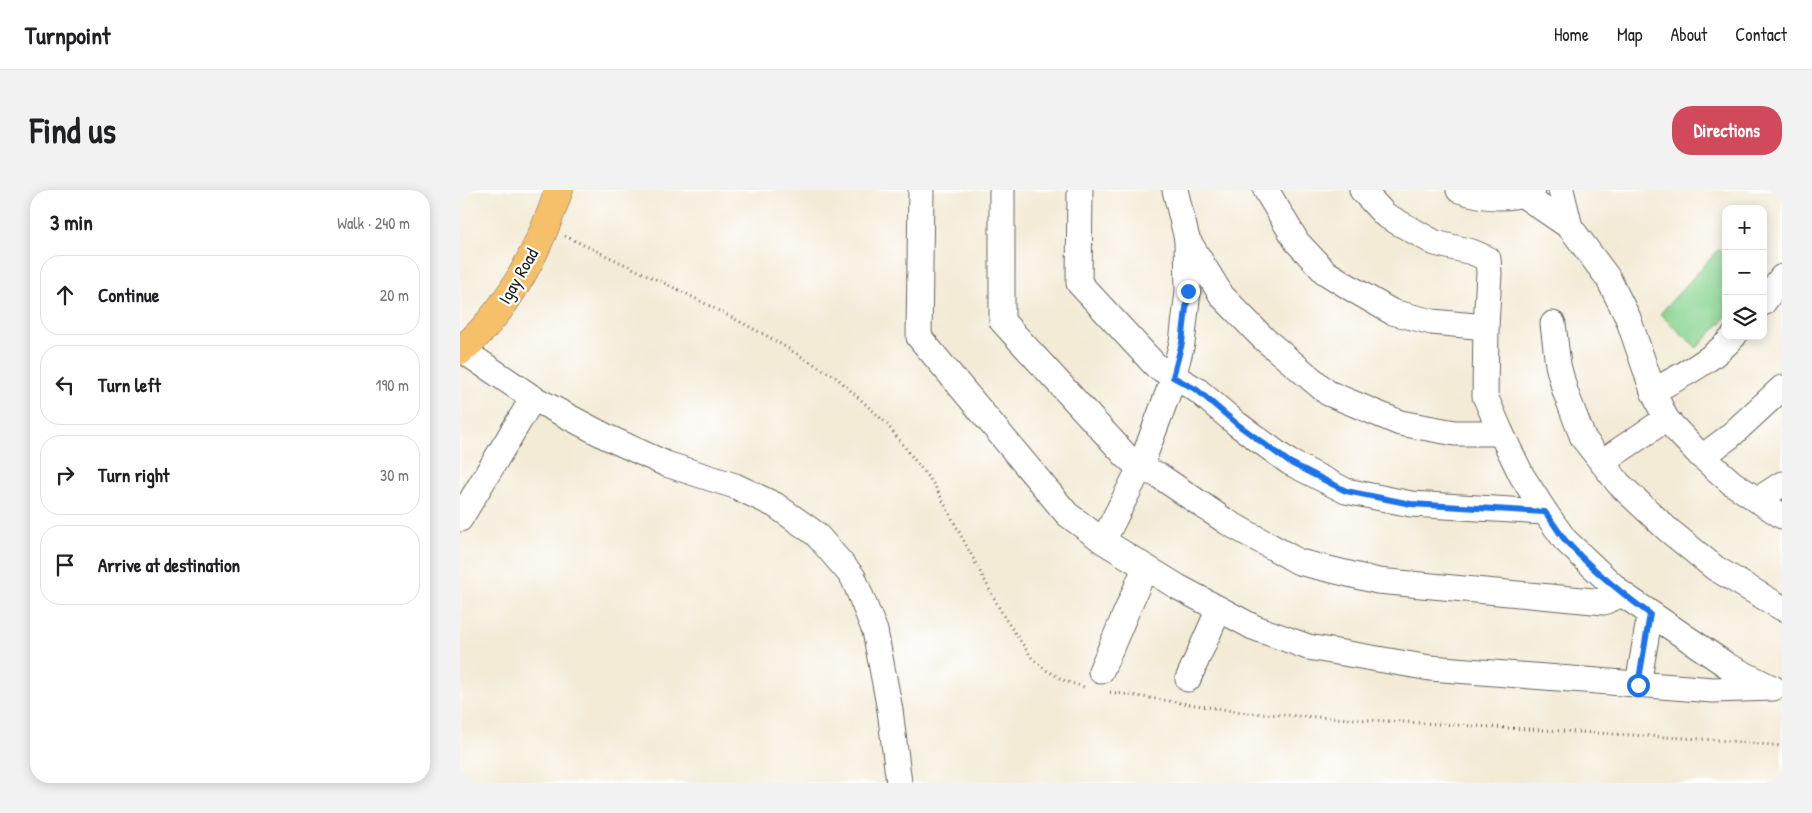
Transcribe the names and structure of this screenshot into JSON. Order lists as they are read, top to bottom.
{
  "streets": {
    "main road": ["Igay Road"]
  },
  "page": {
    "header": "Turnpoint",
    "nav": [
      "Home",
      "Map",
      "About",
      "Contact"
    ],
    "buttons": "Directions",
    "title": "Find us",
    "heading": ["3 min", "Walk · 240 m"],
    "map_buttons": ["+", "−"],
    "list": [
      ["Continue", "20 m"],
      ["Turn left", "190 m"],
      ["Turn right", "30 m"],
      "Arrive at destination"
    ]
  }
}
